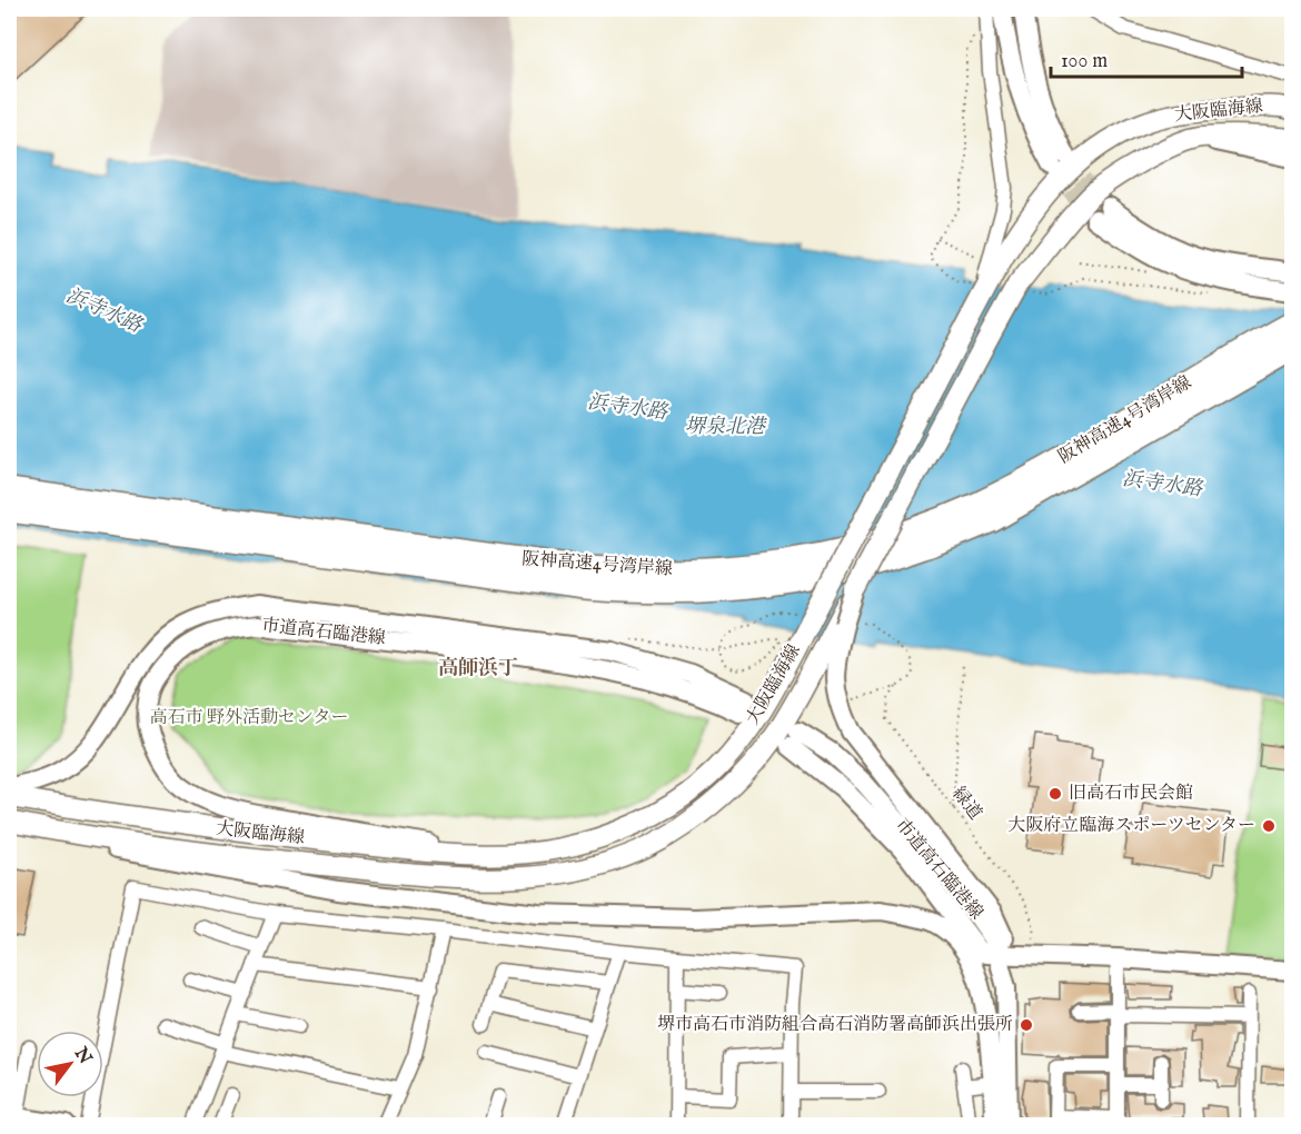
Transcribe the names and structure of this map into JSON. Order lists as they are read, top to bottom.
{
  "streets": {
    "highway": ["阪神高速4号湾岸線"],
    "main road": ["大阪臨海線"],
    "street": ["市道高石臨港線"],
    "path": ["緑道"]
  },
  "crossings": [
    ["大阪臨海線", "市道高石臨港線"]
  ],
  "districts": ["高師浜丁"],
  "water": ["浜寺水路", "堺泉北港"],
  "parks": ["高石市 野外活動センター"],
  "places": ["旧高石市民会館", "大阪府立臨海スポーツセンター", "堺市高石市消防組合高石消防署高師浜出張所"],
  "scale_bar": "100 m",
  "north": "top right"
}
